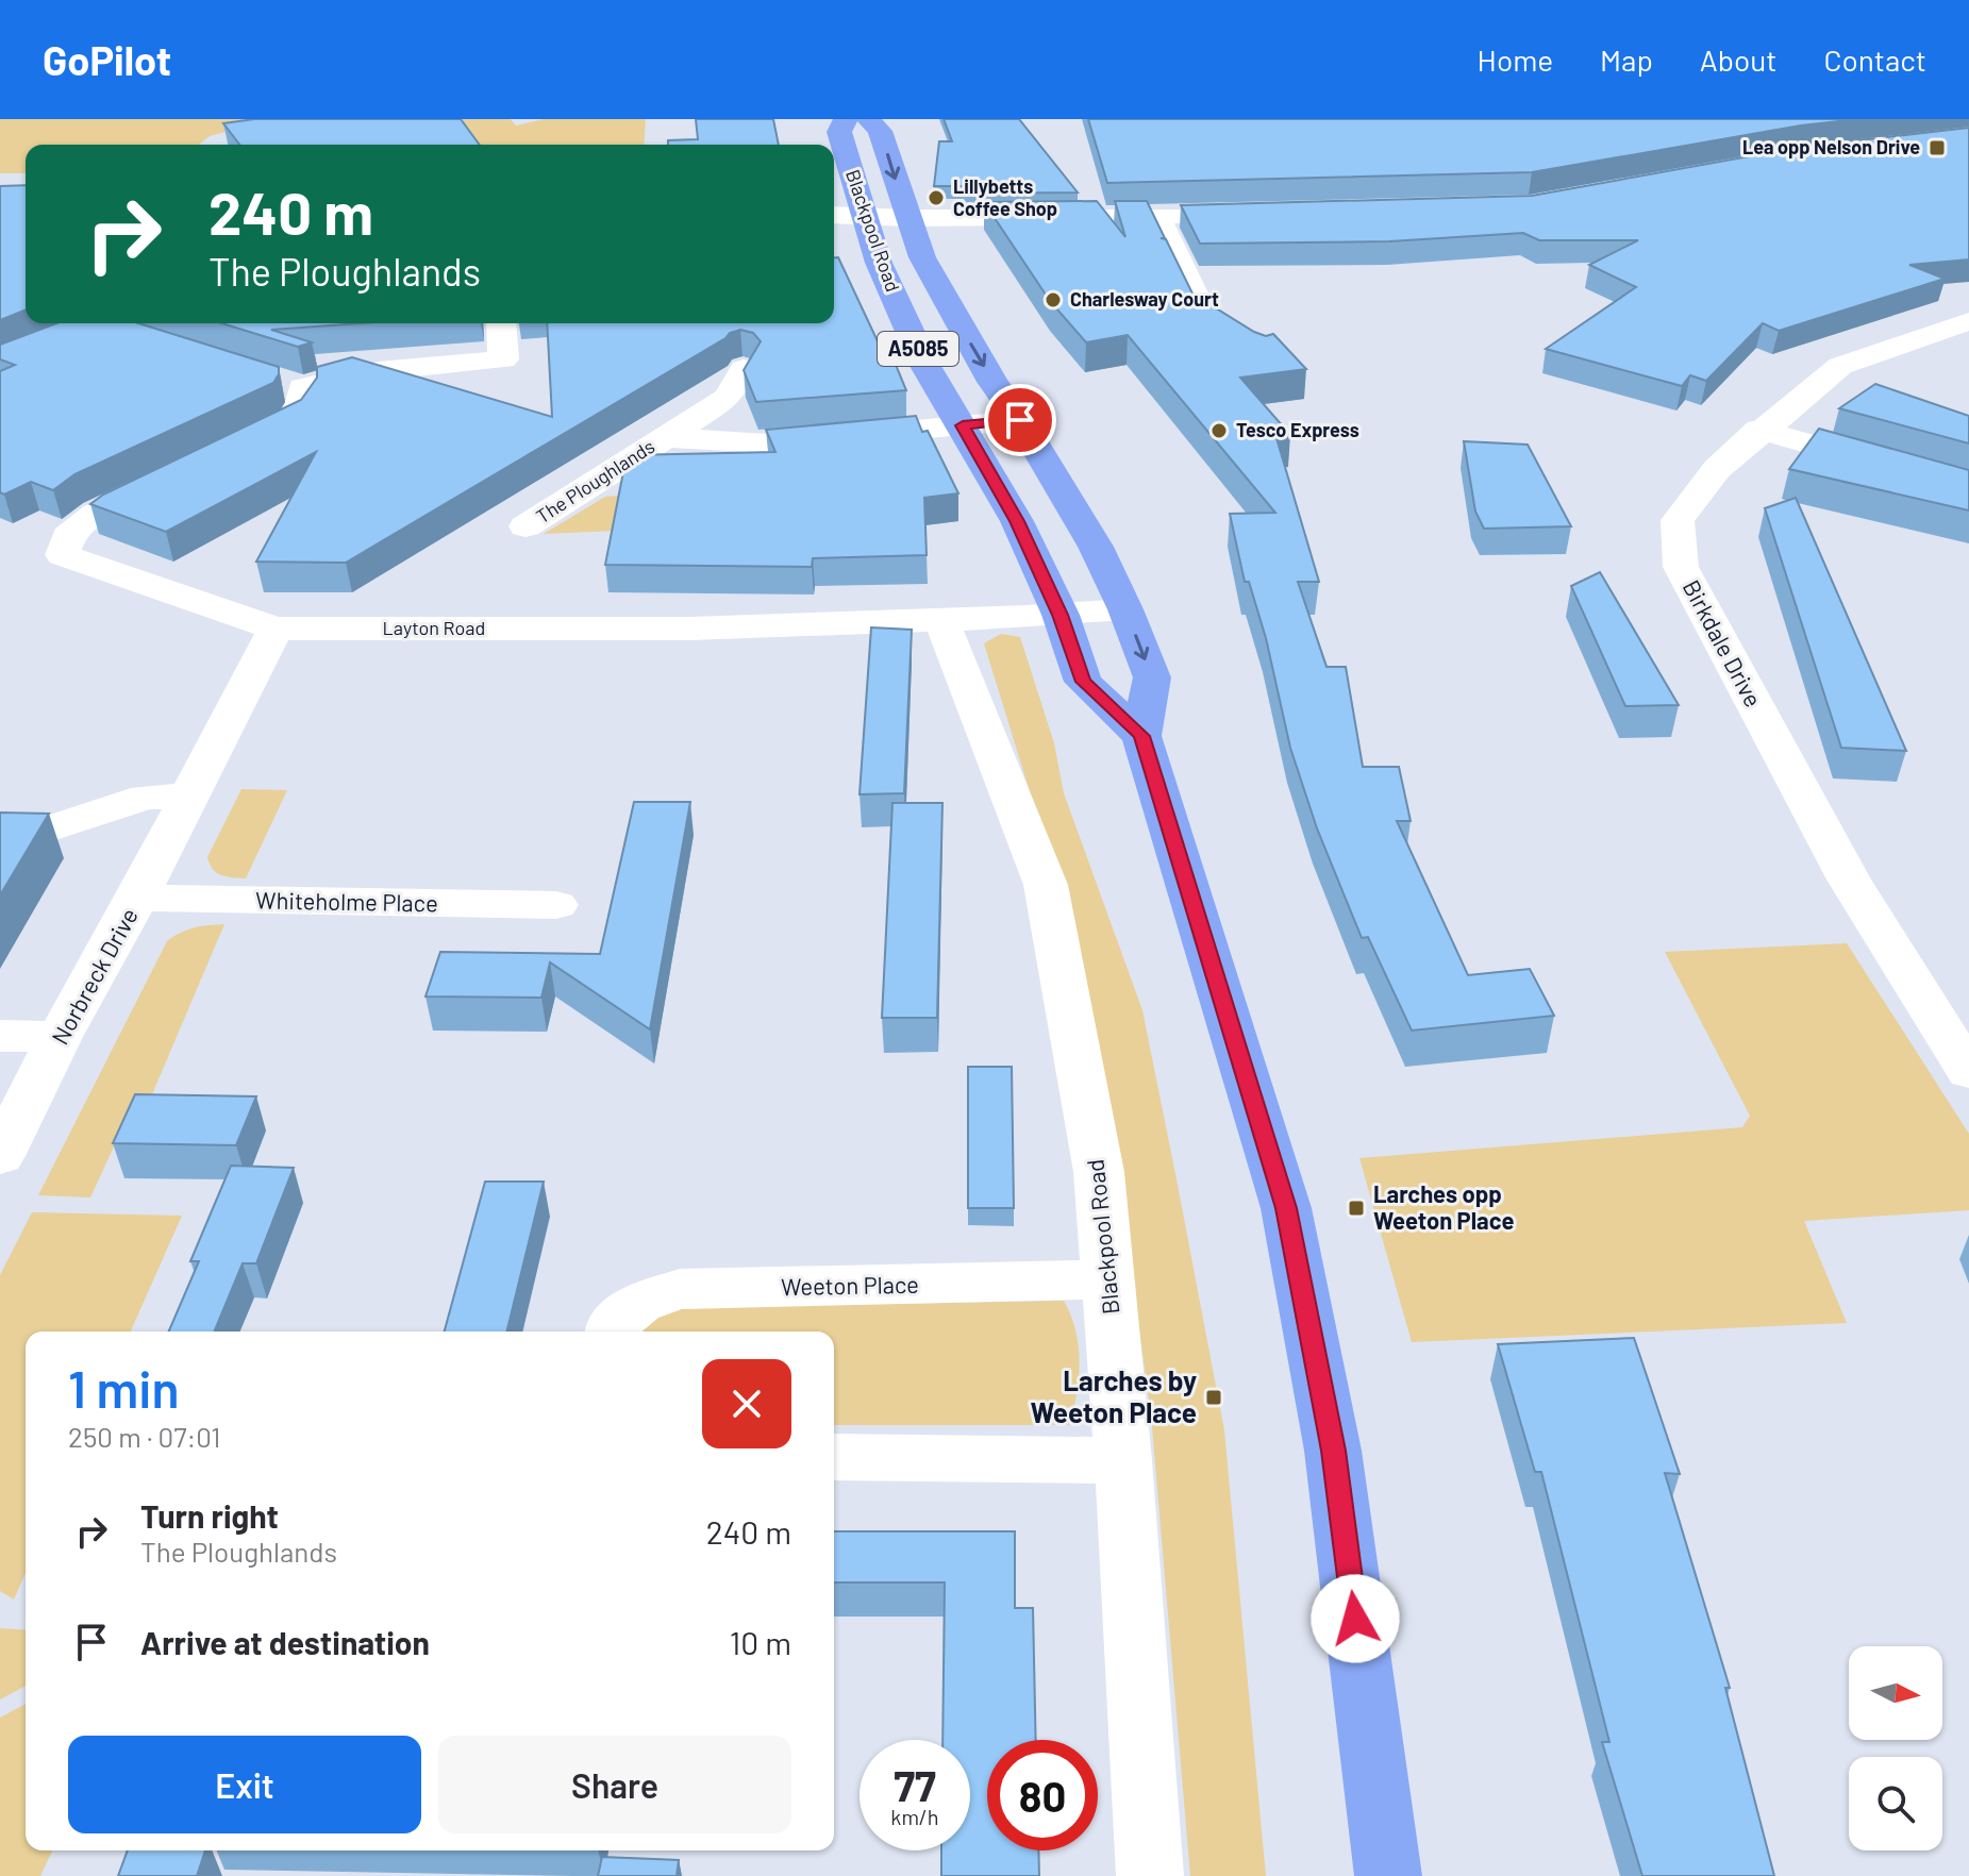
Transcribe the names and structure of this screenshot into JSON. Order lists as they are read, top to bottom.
{
  "streets": {
    "highway": ["Blackpool Road", "A5085"],
    "street": [
      "The Ploughlands",
      "Layton Road",
      "Birkdale Drive",
      "Whiteholme Place",
      "Norbreck Drive",
      "Weeton Place"
    ]
  },
  "crossings": [
    ["Blackpool Road", "The Ploughlands"],
    ["Blackpool Road", "Layton Road"],
    ["Blackpool Road", "Weeton Place"],
    ["Layton Road", "Norbreck Drive"],
    ["Whiteholme Place", "Norbreck Drive"]
  ],
  "places": {
    "transit": ["Lea opp Nelson Drive", "Larches opp Weeton Place", "Larches by Weeton Place"],
    "other": ["Lillybetts Coffee Shop", "Charlesway Court", "Tesco Express"]
  },
  "north": "right",
  "page": {
    "header": "GoPilot",
    "nav": [
      "Home",
      "Map",
      "About",
      "Contact"
    ],
    "turn": ["240 m", "The Ploughlands"],
    "heading": ["1 min", "250 m · 07:01"],
    "list": [
      {
        "name": "Turn right",
        "note": "The Ploughlands",
        "value": "240 m"
      },
      {
        "name": "Arrive at destination",
        "value": "10 m"
      }
    ],
    "buttons": ["Exit", "Share"],
    "speed": "77 km/h",
    "limit": "80"
  }
}
